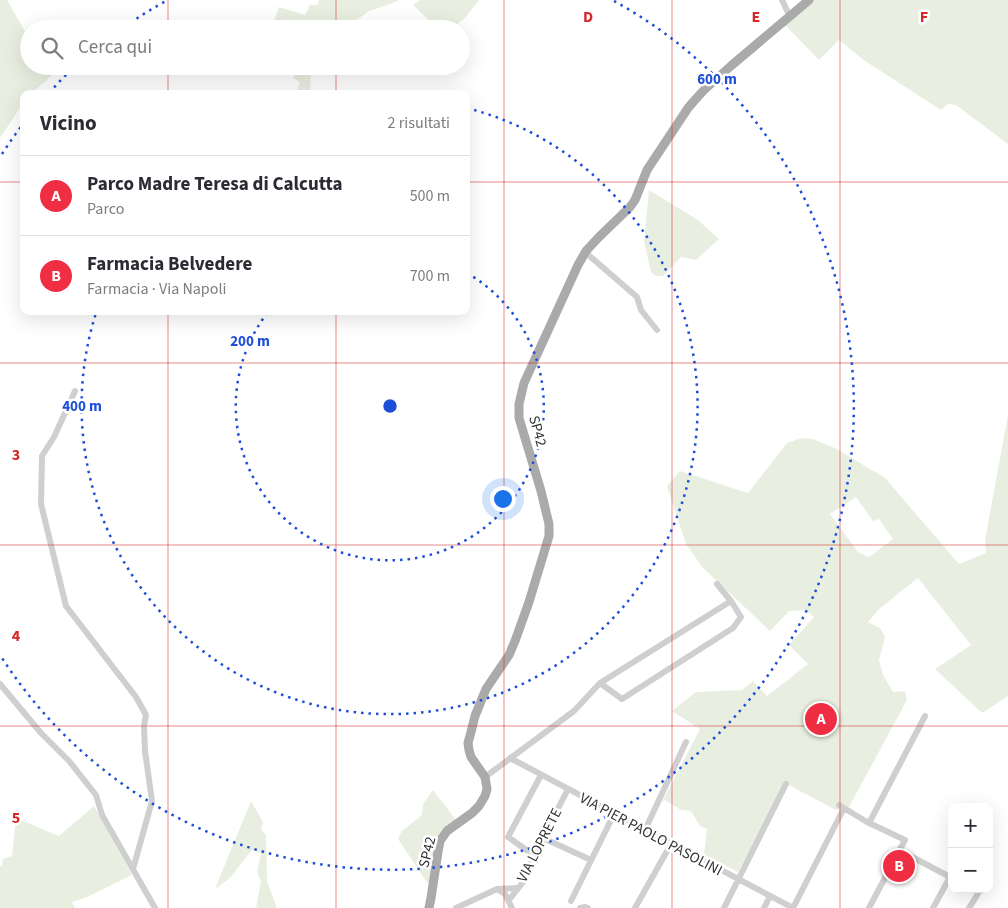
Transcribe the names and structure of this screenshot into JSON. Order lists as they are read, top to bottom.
{
  "streets": {
    "main road": ["SP42"],
    "street": ["VIA PIER PAOLO PASOLINI", "VIA LOPRETE"]
  },
  "crossings": [
    ["VIA PIER PAOLO PASOLINI", "VIA LOPRETE"]
  ],
  "page": {
    "search": "Cerca qui",
    "heading": ["Vicino", "2 risultati"],
    "list": [
      {
        "mark": "A",
        "name": "Parco Madre Teresa di Calcutta",
        "note": "Parco",
        "value": "500 m"
      },
      {
        "mark": "B",
        "name": "Farmacia Belvedere",
        "note": "Farmacia · Via Napoli",
        "value": "700 m"
      }
    ],
    "pins": ["A", "B"],
    "map_buttons": ["+", "−"]
  },
  "grid": {
    "columns": ["D", "E", "F"],
    "rows": ["3", "4", "5"]
  },
  "rings": ["600 m", "200 m", "400 m"]
}
